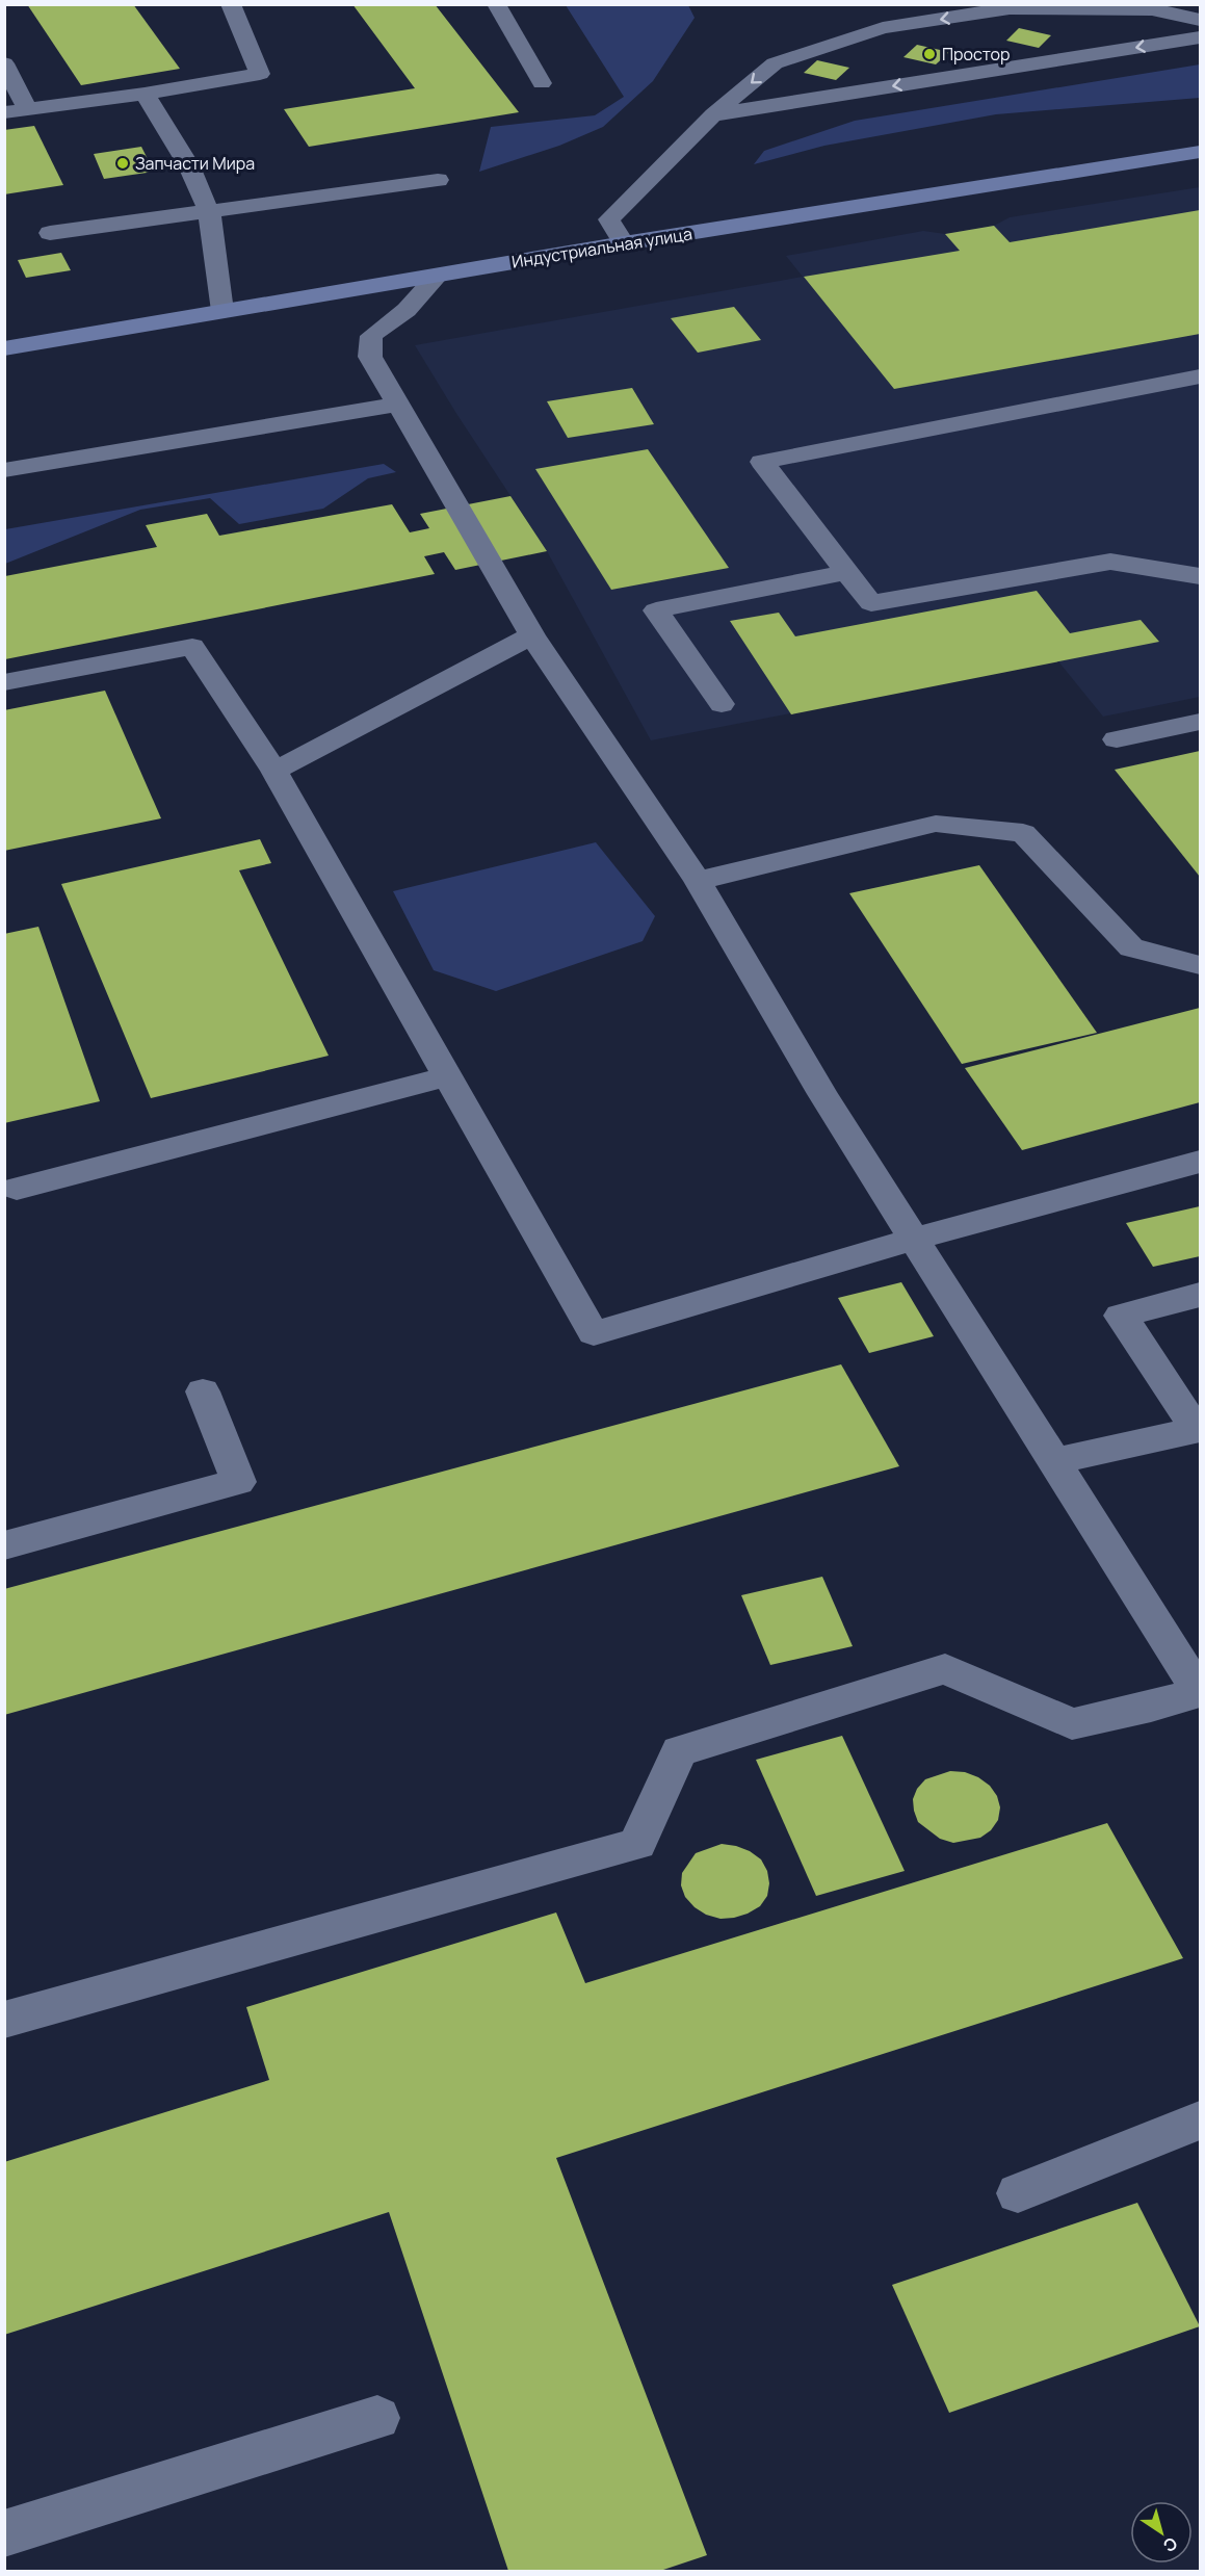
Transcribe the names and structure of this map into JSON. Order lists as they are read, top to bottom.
{
  "streets": {
    "main road": ["Индустриальная улица"]
  },
  "places": ["Простор", "Запчасти Мира"],
  "north": "bottom right"
}
